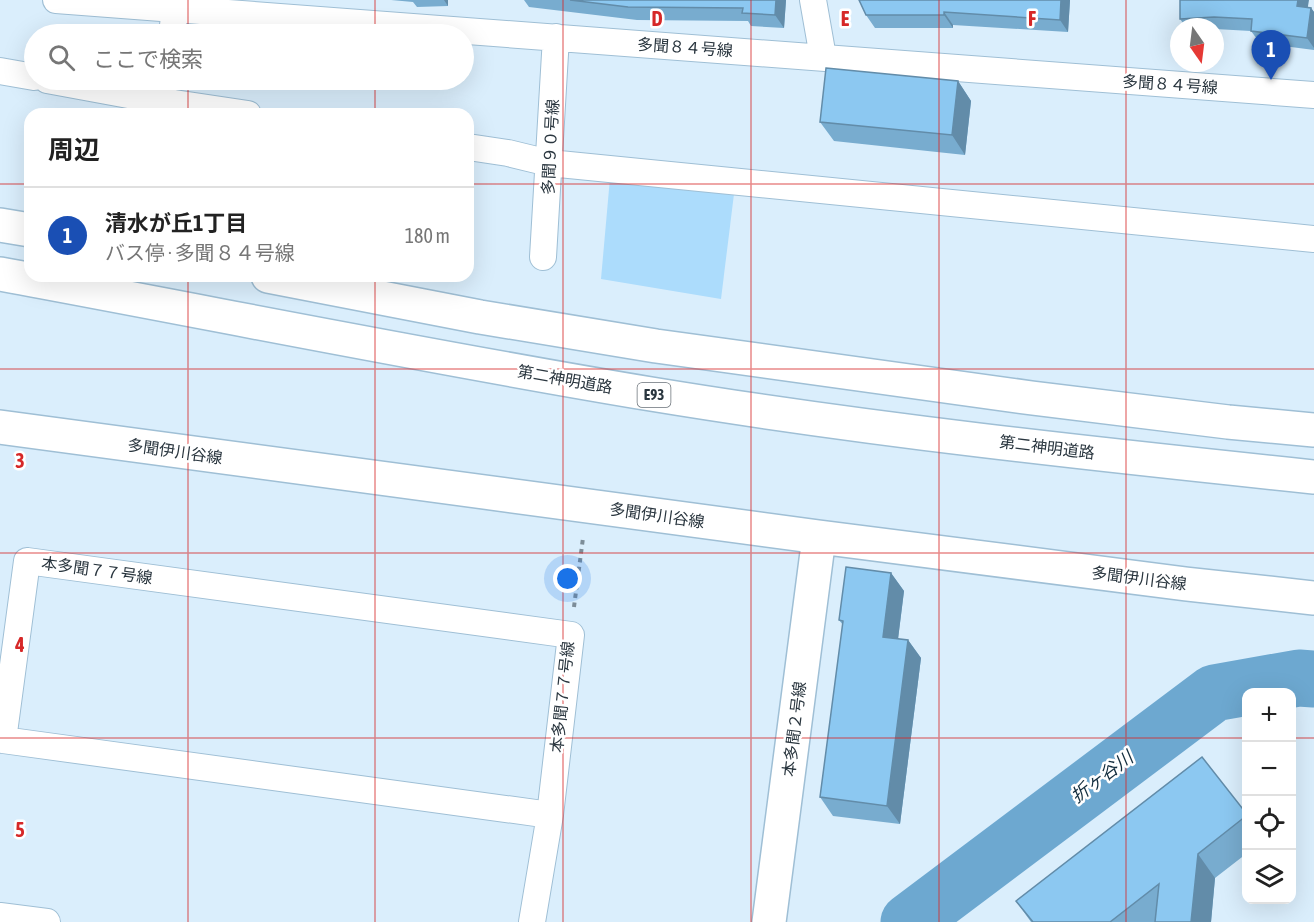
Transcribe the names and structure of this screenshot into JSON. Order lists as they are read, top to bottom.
{
  "streets": {
    "main road": [
      "第二神明道路",
      "E93",
      "多聞伊川谷線",
      "本多聞２号線"
    ],
    "street": ["多聞８４号線", "多聞９０号線", "本多聞７７号線"]
  },
  "crossings": [
    ["多聞８４号線", "多聞９０号線"],
    ["多聞伊川谷線", "本多聞２号線"]
  ],
  "water": ["折ヶ谷川"],
  "north": "bottom",
  "page": {
    "search": "ここで検索",
    "pins": "1",
    "heading": "周辺",
    "list": [
      {
        "mark": "1",
        "name": "清水が丘1丁目",
        "note": "バス停 · 多聞８４号線",
        "value": "180 m"
      }
    ],
    "map_buttons": ["+", "−"]
  },
  "grid": {
    "columns": ["D", "E", "F"],
    "rows": ["3", "4", "5"]
  }
}
